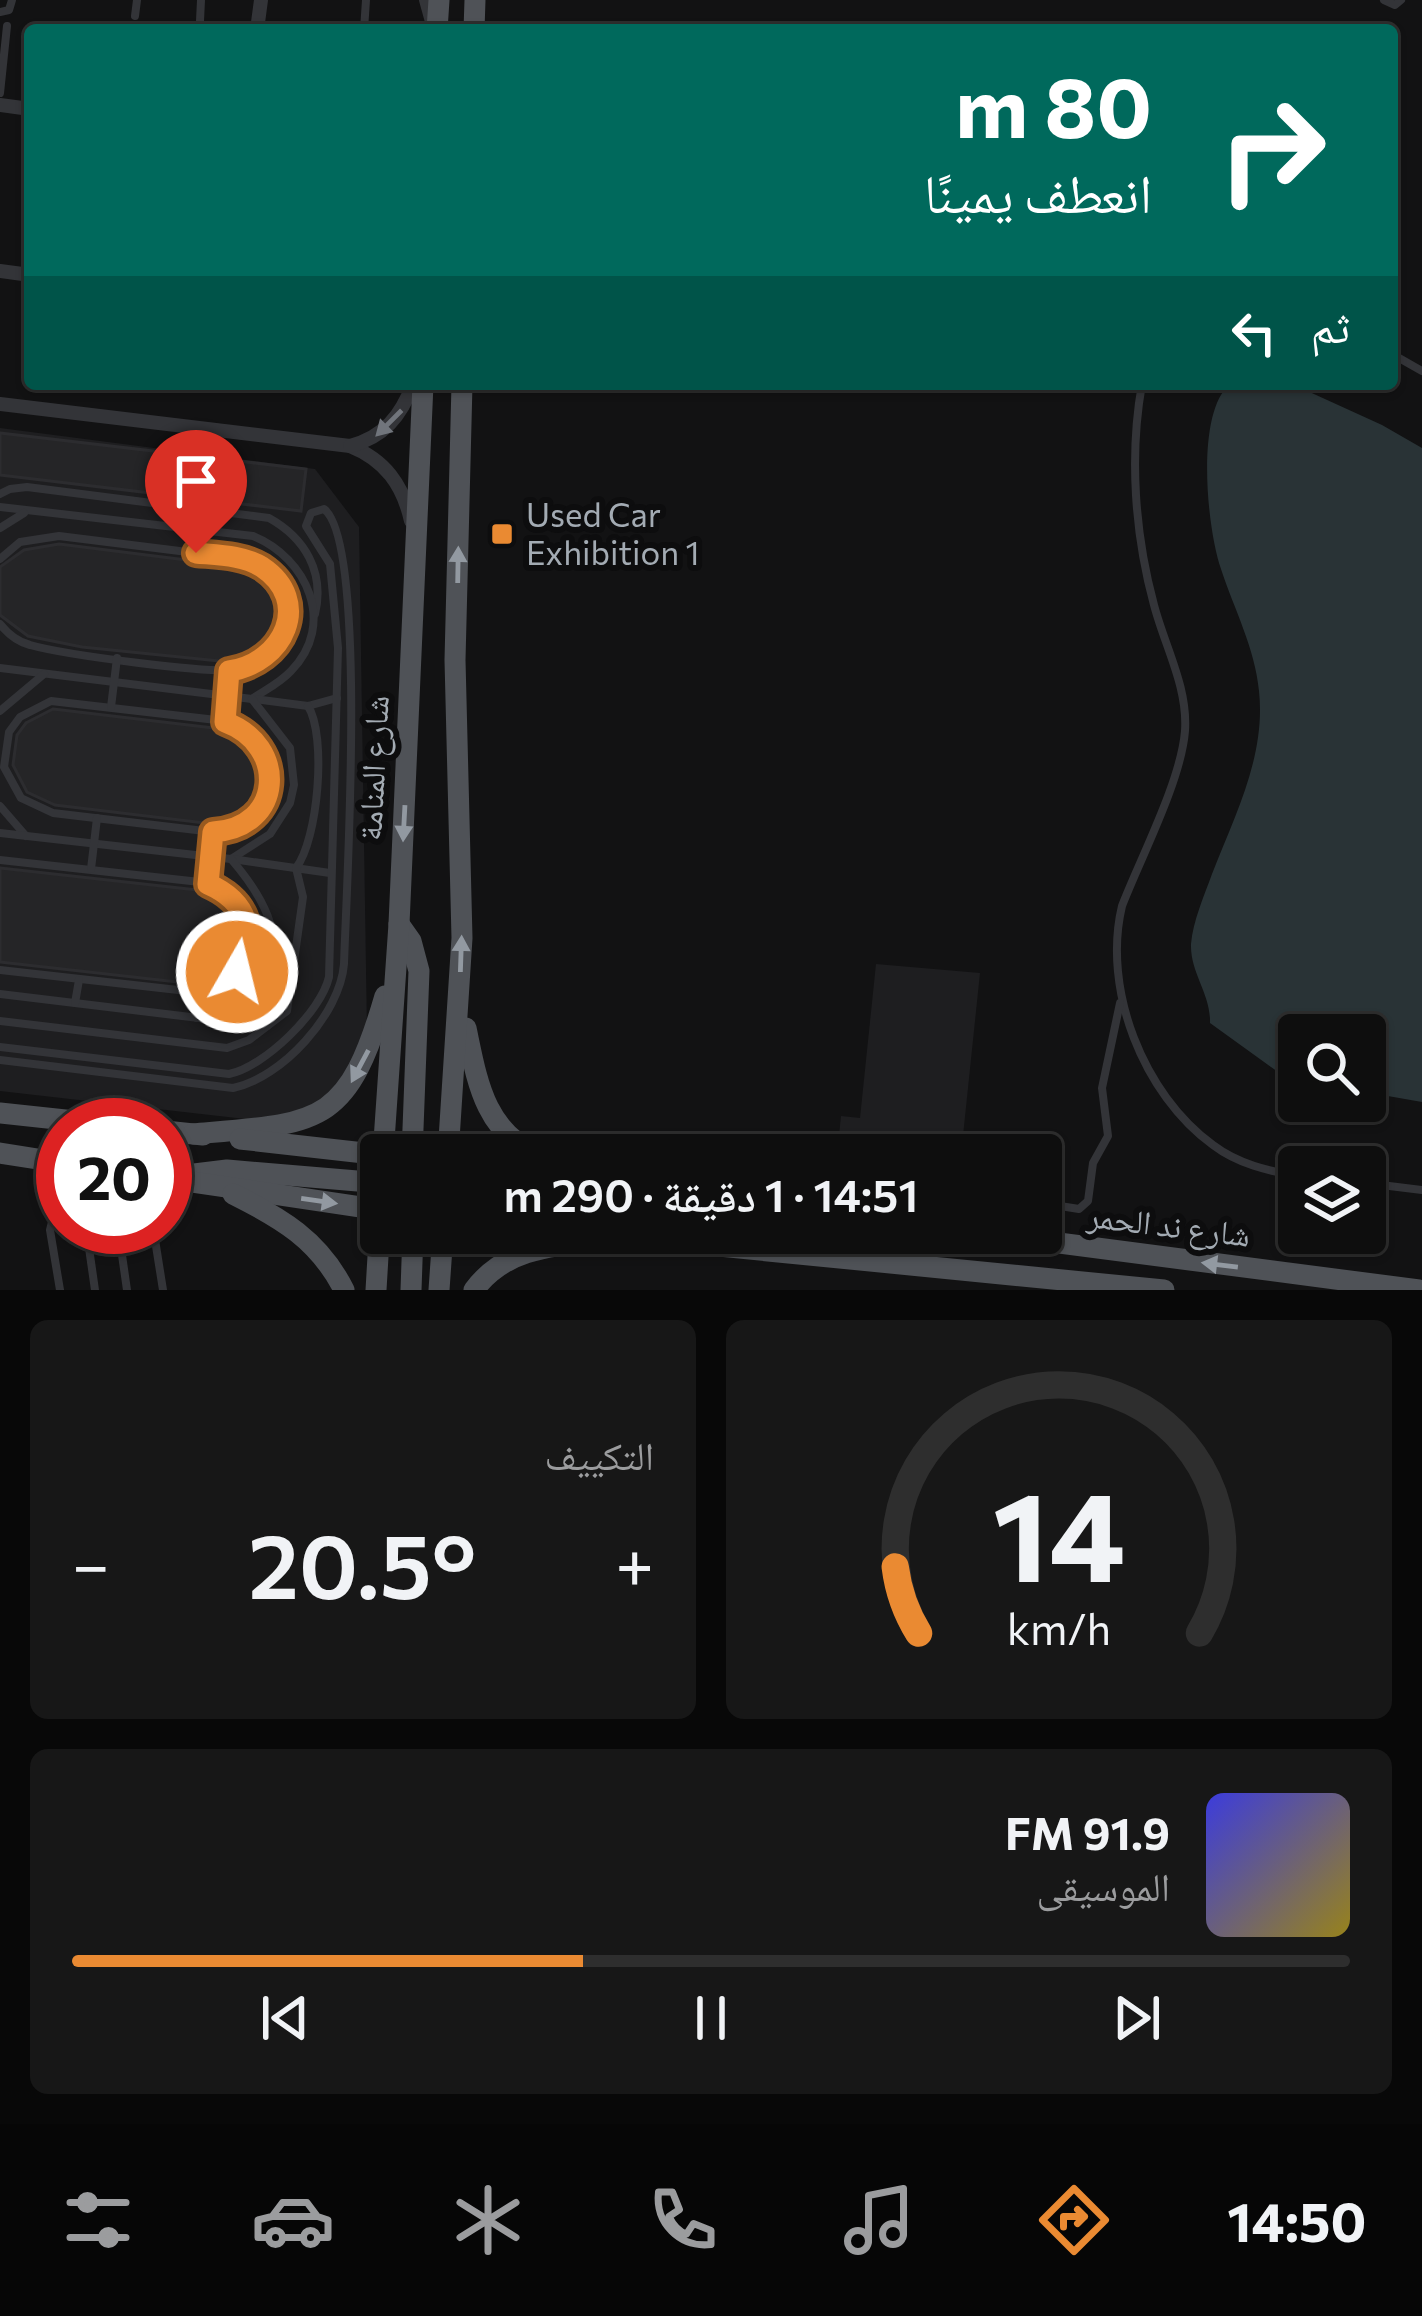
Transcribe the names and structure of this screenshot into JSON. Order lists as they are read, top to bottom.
{
  "streets": {
    "main road": ["شارع المنامة", "شارع ند الحمر"]
  },
  "one_way": ["شارع ند الحمر"],
  "places": {
    "transit": ["Used Car Exhibition 1"]
  },
  "page": {
    "turn": ["80 m", "انعطف يمينًا"],
    "then": "ثم",
    "limit": "20",
    "trip": "14:51 · 1 دقيقة · 290 m",
    "tile": "التكييف",
    "heat": ["−", "20.5°", "+"],
    "song": ["91.9 FM", "الموسيقى"],
    "tabs": "14:50",
    "gauge": ["14", "km/h"]
  }
}
